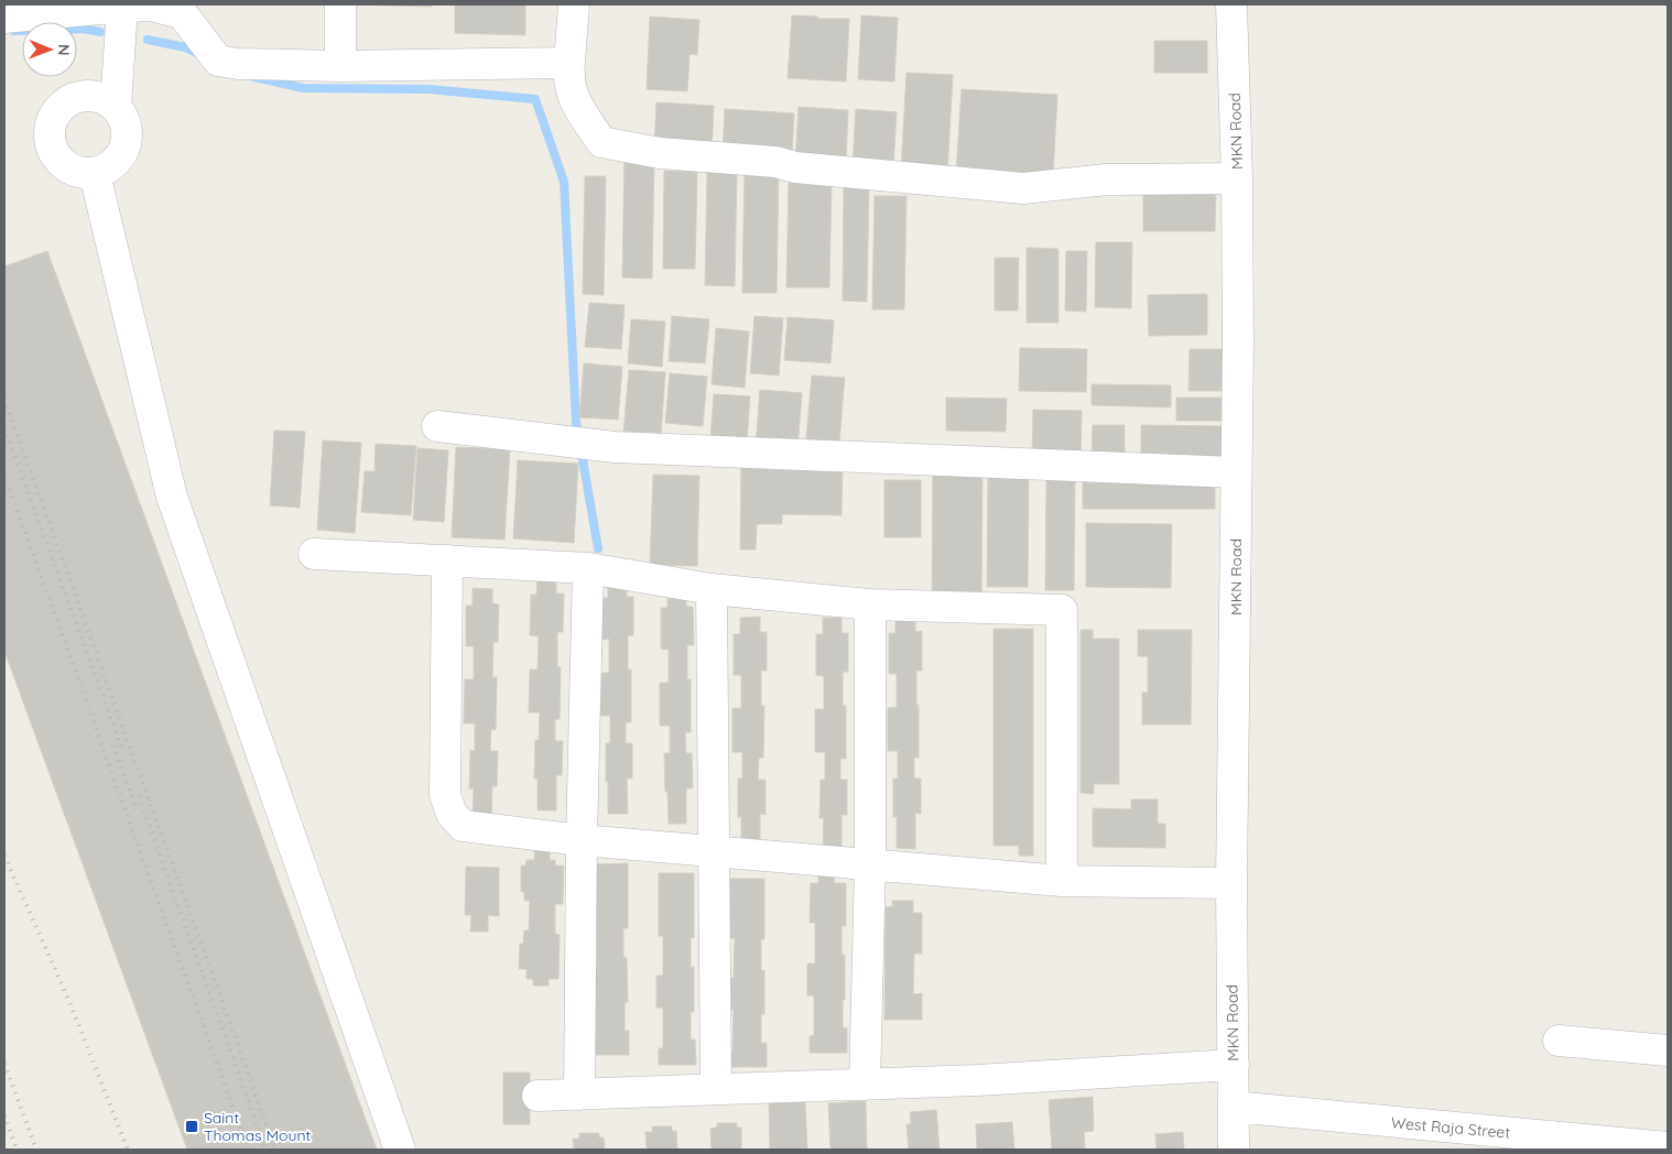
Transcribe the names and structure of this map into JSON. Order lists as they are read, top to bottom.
{
  "streets": {
    "street": ["MKN Road", "West Raja Street"]
  },
  "crossings": [
    ["MKN Road", "West Raja Street"]
  ],
  "places": {
    "transit": ["Saint Thomas Mount"]
  },
  "north": "right"
}
